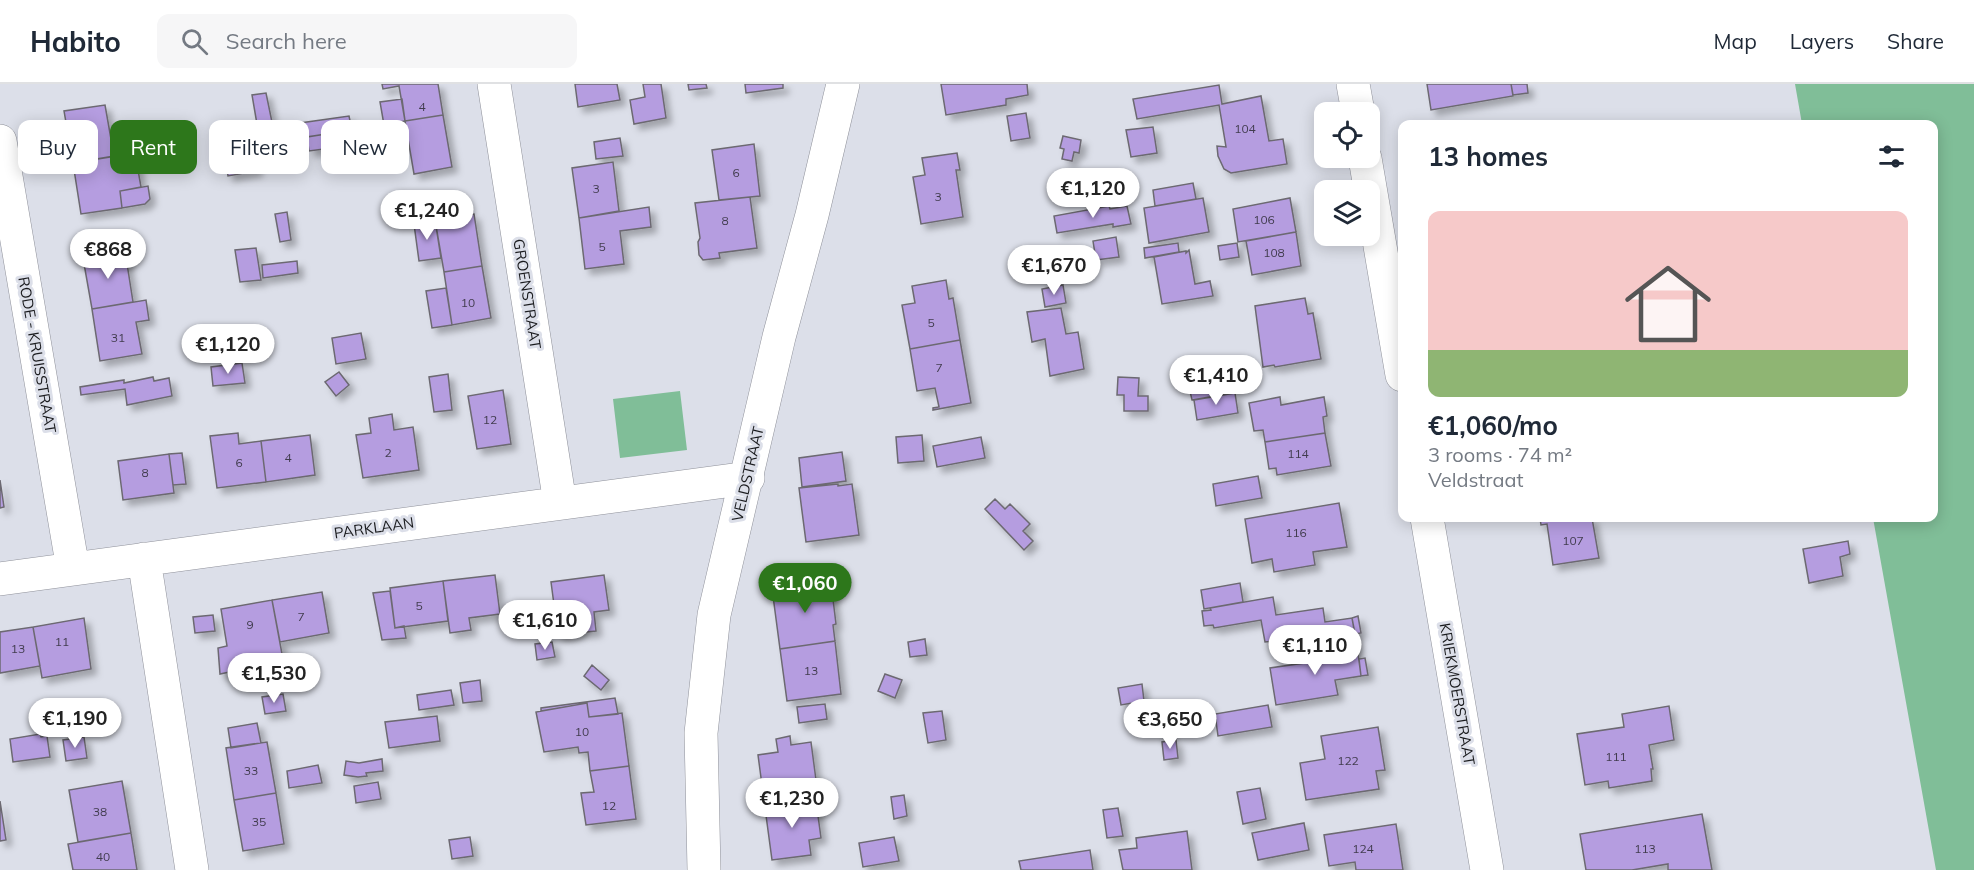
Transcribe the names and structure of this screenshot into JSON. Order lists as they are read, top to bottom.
{
  "streets": {
    "street": [
      "GROENSTRAAT",
      "RODE - KRUISSTRAAT",
      "VELDSTRAAT",
      "PARKLAAN",
      "KRIEKMOERSTRAAT"
    ]
  },
  "crossings": [
    ["GROENSTRAAT", "PARKLAAN"],
    ["RODE - KRUISSTRAAT", "PARKLAAN"],
    ["VELDSTRAAT", "PARKLAAN"]
  ],
  "house_numbers": [
    "4",
    "104",
    "6",
    "3",
    "3",
    "106",
    "8",
    "5",
    "108",
    "10",
    "5",
    "31",
    "7",
    "12",
    "2",
    "114",
    "4",
    "6",
    "8",
    "116",
    "107",
    "5",
    "7",
    "9",
    "11",
    "13",
    "13",
    "10",
    "111",
    "122",
    "33",
    "12",
    "38",
    "35",
    "124",
    "113",
    "40"
  ],
  "page": {
    "header": "Habito",
    "search": "Search here",
    "nav": ["Map", "Layers", "Share"],
    "chip": [
      "Buy",
      "Rent",
      "Filters",
      "New"
    ],
    "heading": "13 homes",
    "price": [
      "€1,120",
      "€1,240",
      "€868",
      "€1,670",
      "€1,120",
      "€1,410",
      "€1,060",
      "€1,610",
      "€1,110",
      "€1,530",
      "€1,190",
      "€3,650",
      "€1,230"
    ],
    "list": [
      {
        "name": "€1,060/mo",
        "note": "3 rooms · 74 m² · Veldstraat"
      }
    ]
  }
}
